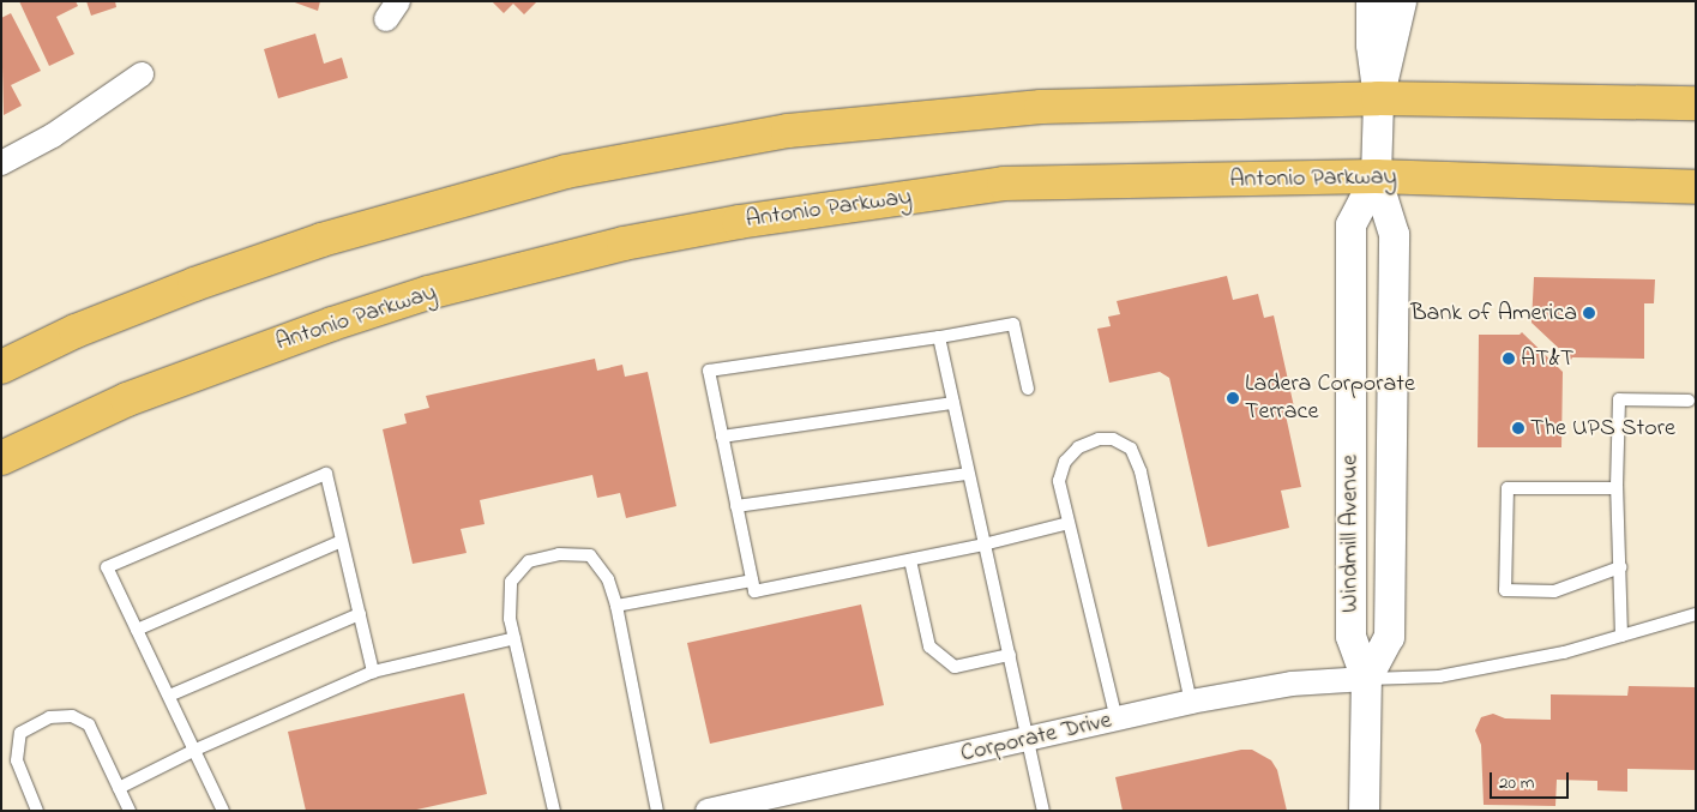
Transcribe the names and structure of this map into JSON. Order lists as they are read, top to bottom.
{
  "streets": {
    "main road": ["Antonio Parkway"],
    "street": ["Windmill Avenue", "Corporate Drive"]
  },
  "crossings": [
    ["Antonio Parkway", "Windmill Avenue"],
    ["Windmill Avenue", "Corporate Drive"]
  ],
  "places": [
    "Bank of America",
    "AT&T",
    "Ladera Corporate Terrace",
    "The UPS Store"
  ],
  "scale_bar": "20 m"
}
